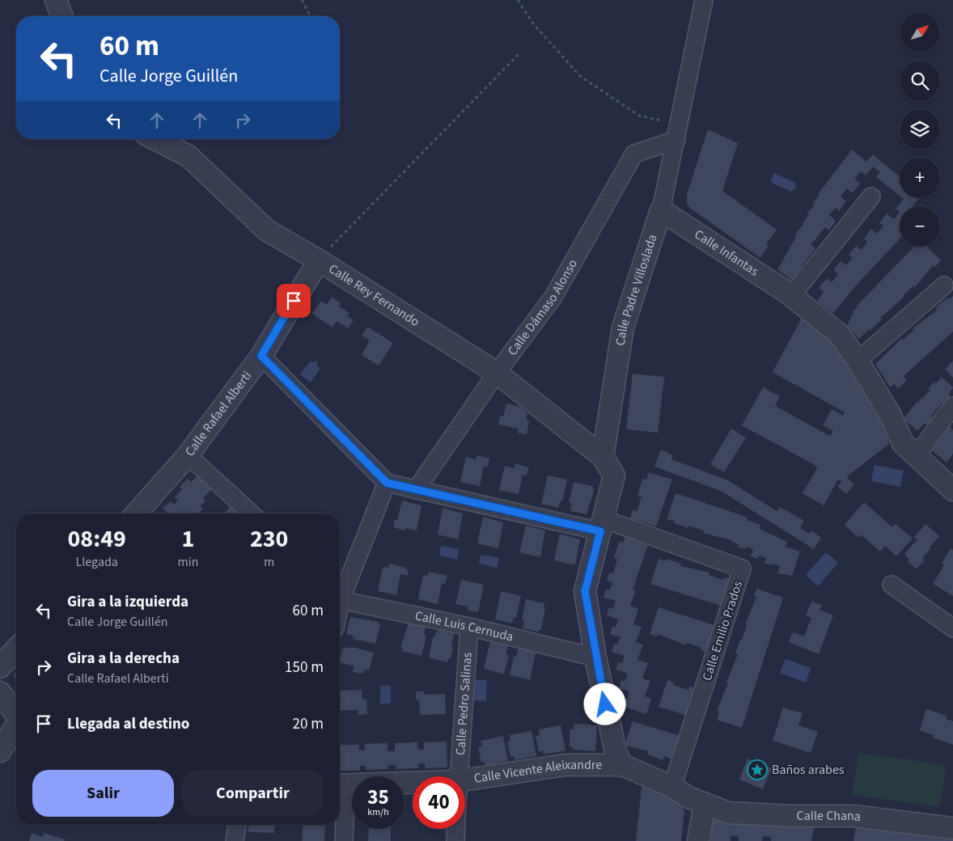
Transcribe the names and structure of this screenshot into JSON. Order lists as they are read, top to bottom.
{
  "streets": {
    "street": [
      "Calle Infantas",
      "Calle Padre Villoslada",
      "Calle Rey Fernando",
      "Calle Dámaso Alonso",
      "Calle Rafael Alberti",
      "Calle Luis Cernuda",
      "Calle Emilio Prados",
      "Calle Pedro Salinas",
      "Calle Vicente Aleixandre",
      "Calle Chana"
    ]
  },
  "crossings": [
    ["Calle Infantas", "Calle Padre Villoslada"],
    ["Calle Padre Villoslada", "Calle Rey Fernando"],
    ["Calle Padre Villoslada", "Calle Dámaso Alonso"],
    ["Calle Rey Fernando", "Calle Dámaso Alonso"],
    ["Calle Rey Fernando", "Calle Rafael Alberti"],
    ["Calle Luis Cernuda", "Calle Pedro Salinas"],
    ["Calle Emilio Prados", "Calle Chana"],
    ["Calle Vicente Aleixandre", "Calle Chana"]
  ],
  "places": {
    "place": ["Baños arabes"]
  },
  "north": "top right",
  "page": {
    "map_buttons": ["+", "−"],
    "turn": ["60 m", "Calle Jorge Guillén"],
    "eta": [
      "08:49",
      "Llegada",
      "1",
      "min",
      "230",
      "m"
    ],
    "list": [
      {
        "name": "Gira a la izquierda",
        "note": "Calle Jorge Guillén",
        "value": "60 m"
      },
      {
        "name": "Gira a la derecha",
        "note": "Calle Rafael Alberti",
        "value": "150 m"
      },
      {
        "name": "Llegada al destino",
        "value": "20 m"
      }
    ],
    "buttons": ["Salir", "Compartir"],
    "speed": "35 km/h",
    "limit": "40"
  }
}
